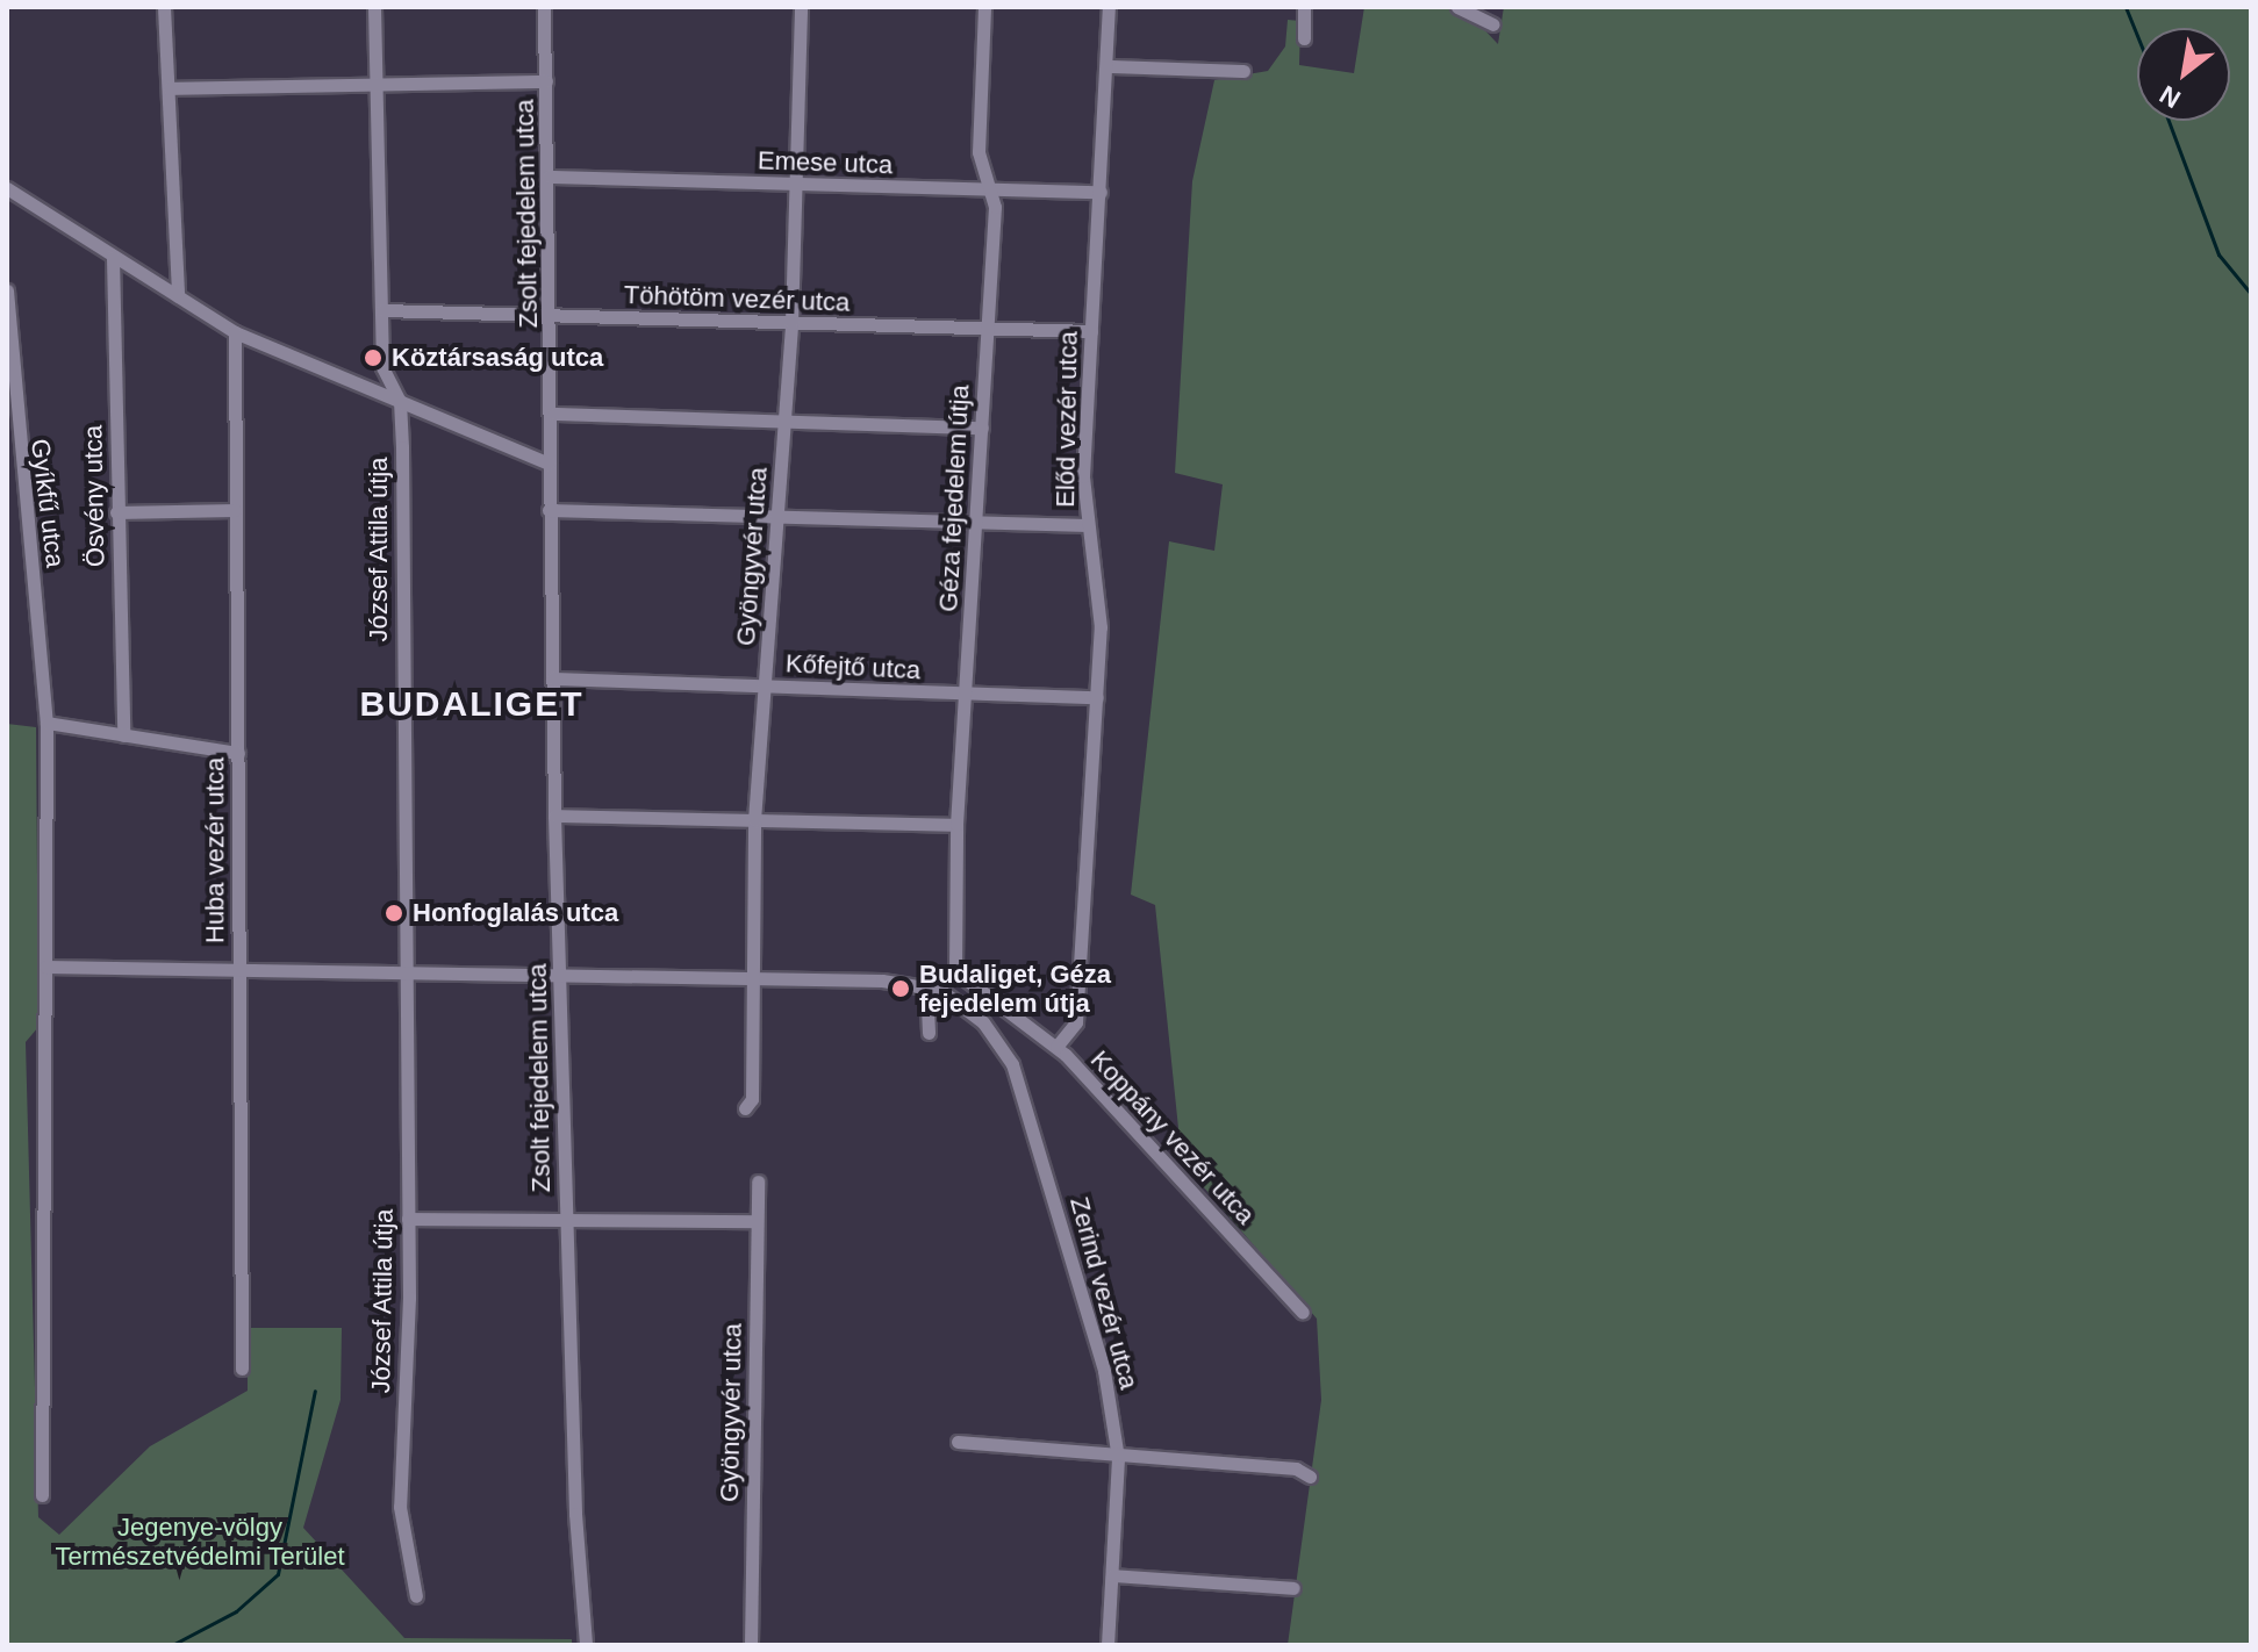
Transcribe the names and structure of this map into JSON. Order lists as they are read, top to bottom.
{
  "streets": {
    "street": [
      "Emese utca",
      "Zsolt fejedelem utca",
      "Töhötöm vezér utca",
      "Előd vezér utca",
      "Ösvény utca",
      "Géza fejedelem útja",
      "Gyíkfű utca",
      "József Attila útja",
      "Gyöngyvér utca",
      "Kőfejtő utca",
      "Huba vezér utca",
      "Koppány vezér utca",
      "Zerind vezér utca"
    ]
  },
  "crossings": [
    ["Emese utca", "Zsolt fejedelem utca"],
    ["Emese utca", "Előd vezér utca"],
    ["Emese utca", "Géza fejedelem útja"],
    ["Emese utca", "Gyöngyvér utca"],
    ["Zsolt fejedelem utca", "Töhötöm vezér utca"],
    ["Zsolt fejedelem utca", "Kőfejtő utca"],
    ["Töhötöm vezér utca", "Előd vezér utca"],
    ["Töhötöm vezér utca", "Géza fejedelem útja"],
    ["Töhötöm vezér utca", "József Attila útja"],
    ["Töhötöm vezér utca", "Gyöngyvér utca"],
    ["Előd vezér utca", "Kőfejtő utca"],
    ["Előd vezér utca", "Koppány vezér utca"],
    ["Géza fejedelem útja", "Kőfejtő utca"],
    ["Géza fejedelem útja", "Koppány vezér utca"],
    ["Gyöngyvér utca", "Kőfejtő utca"]
  ],
  "districts": ["BUDALIGET"],
  "parks": ["Jegenye-völgy Természetvédelmi Terület"],
  "places": ["Köztársaság utca", "Honfoglalás utca", "Budaliget, Géza fejedelem útja"],
  "north": "bottom left"
}
